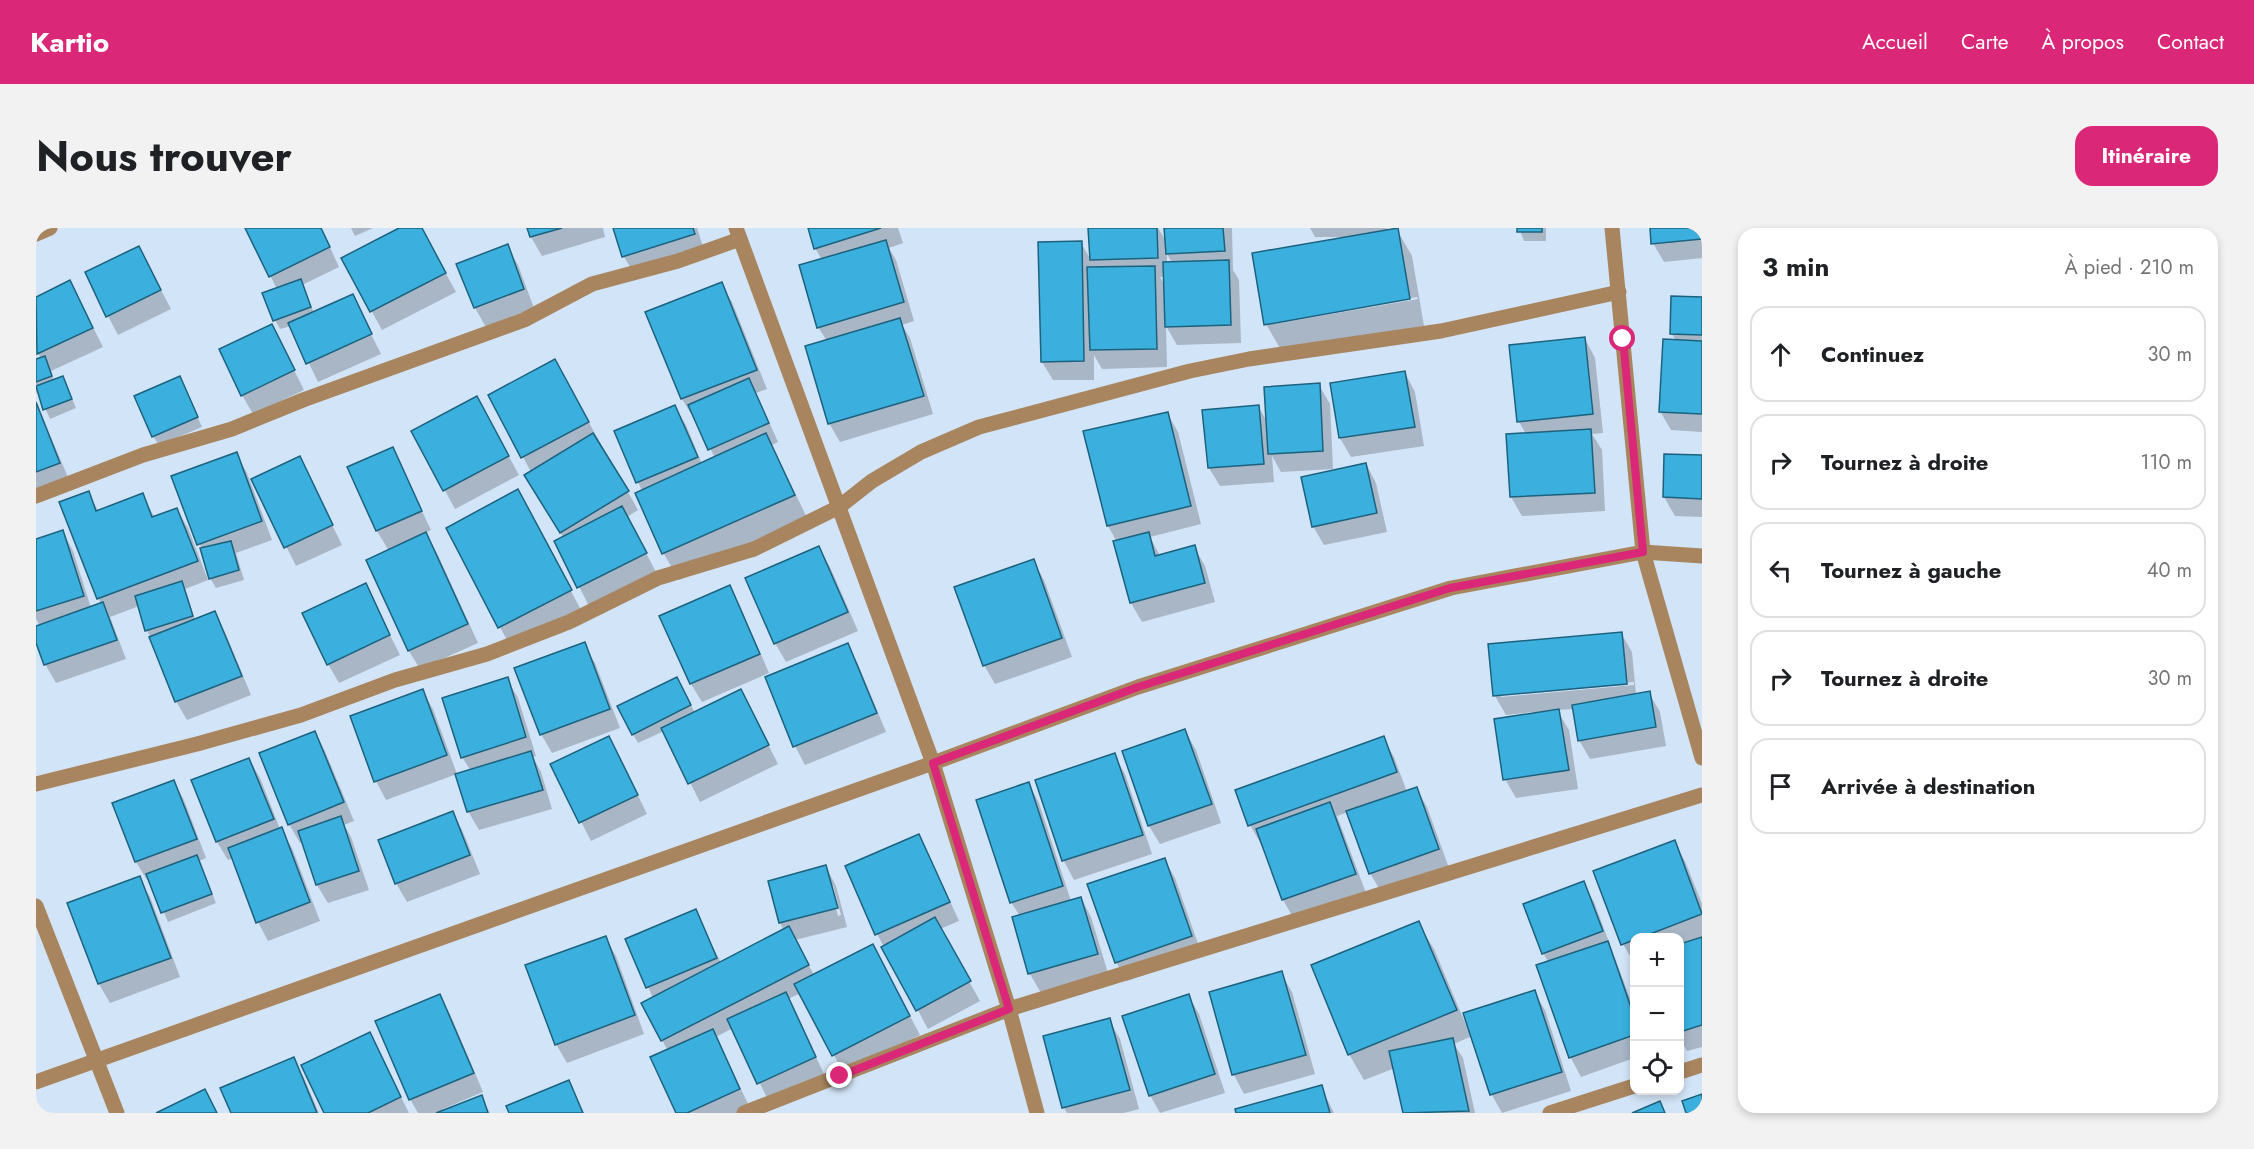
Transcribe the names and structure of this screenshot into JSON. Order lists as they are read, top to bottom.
{
  "page": {
    "header": "Kartio",
    "nav": [
      "Accueil",
      "Carte",
      "À propos",
      "Contact"
    ],
    "title": "Nous trouver",
    "buttons": "Itinéraire",
    "heading": ["3 min", "À pied · 210 m"],
    "list": [
      ["Continuez", "30 m"],
      ["Tournez à droite", "110 m"],
      ["Tournez à gauche", "40 m"],
      ["Tournez à droite", "30 m"],
      "Arrivée à destination"
    ],
    "map_buttons": ["+", "−"]
  }
}
